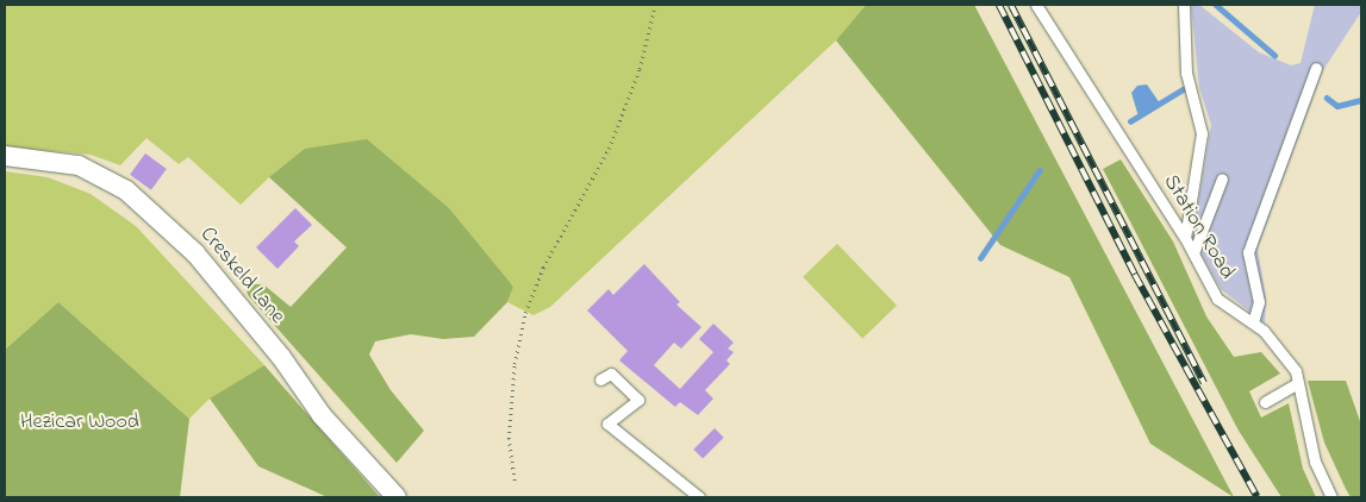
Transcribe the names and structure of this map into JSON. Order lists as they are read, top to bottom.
{
  "streets": {
    "street": ["Creskeld Lane"],
    "lane": ["Station Road"]
  },
  "parks": ["Hezicar Wood"]
}
